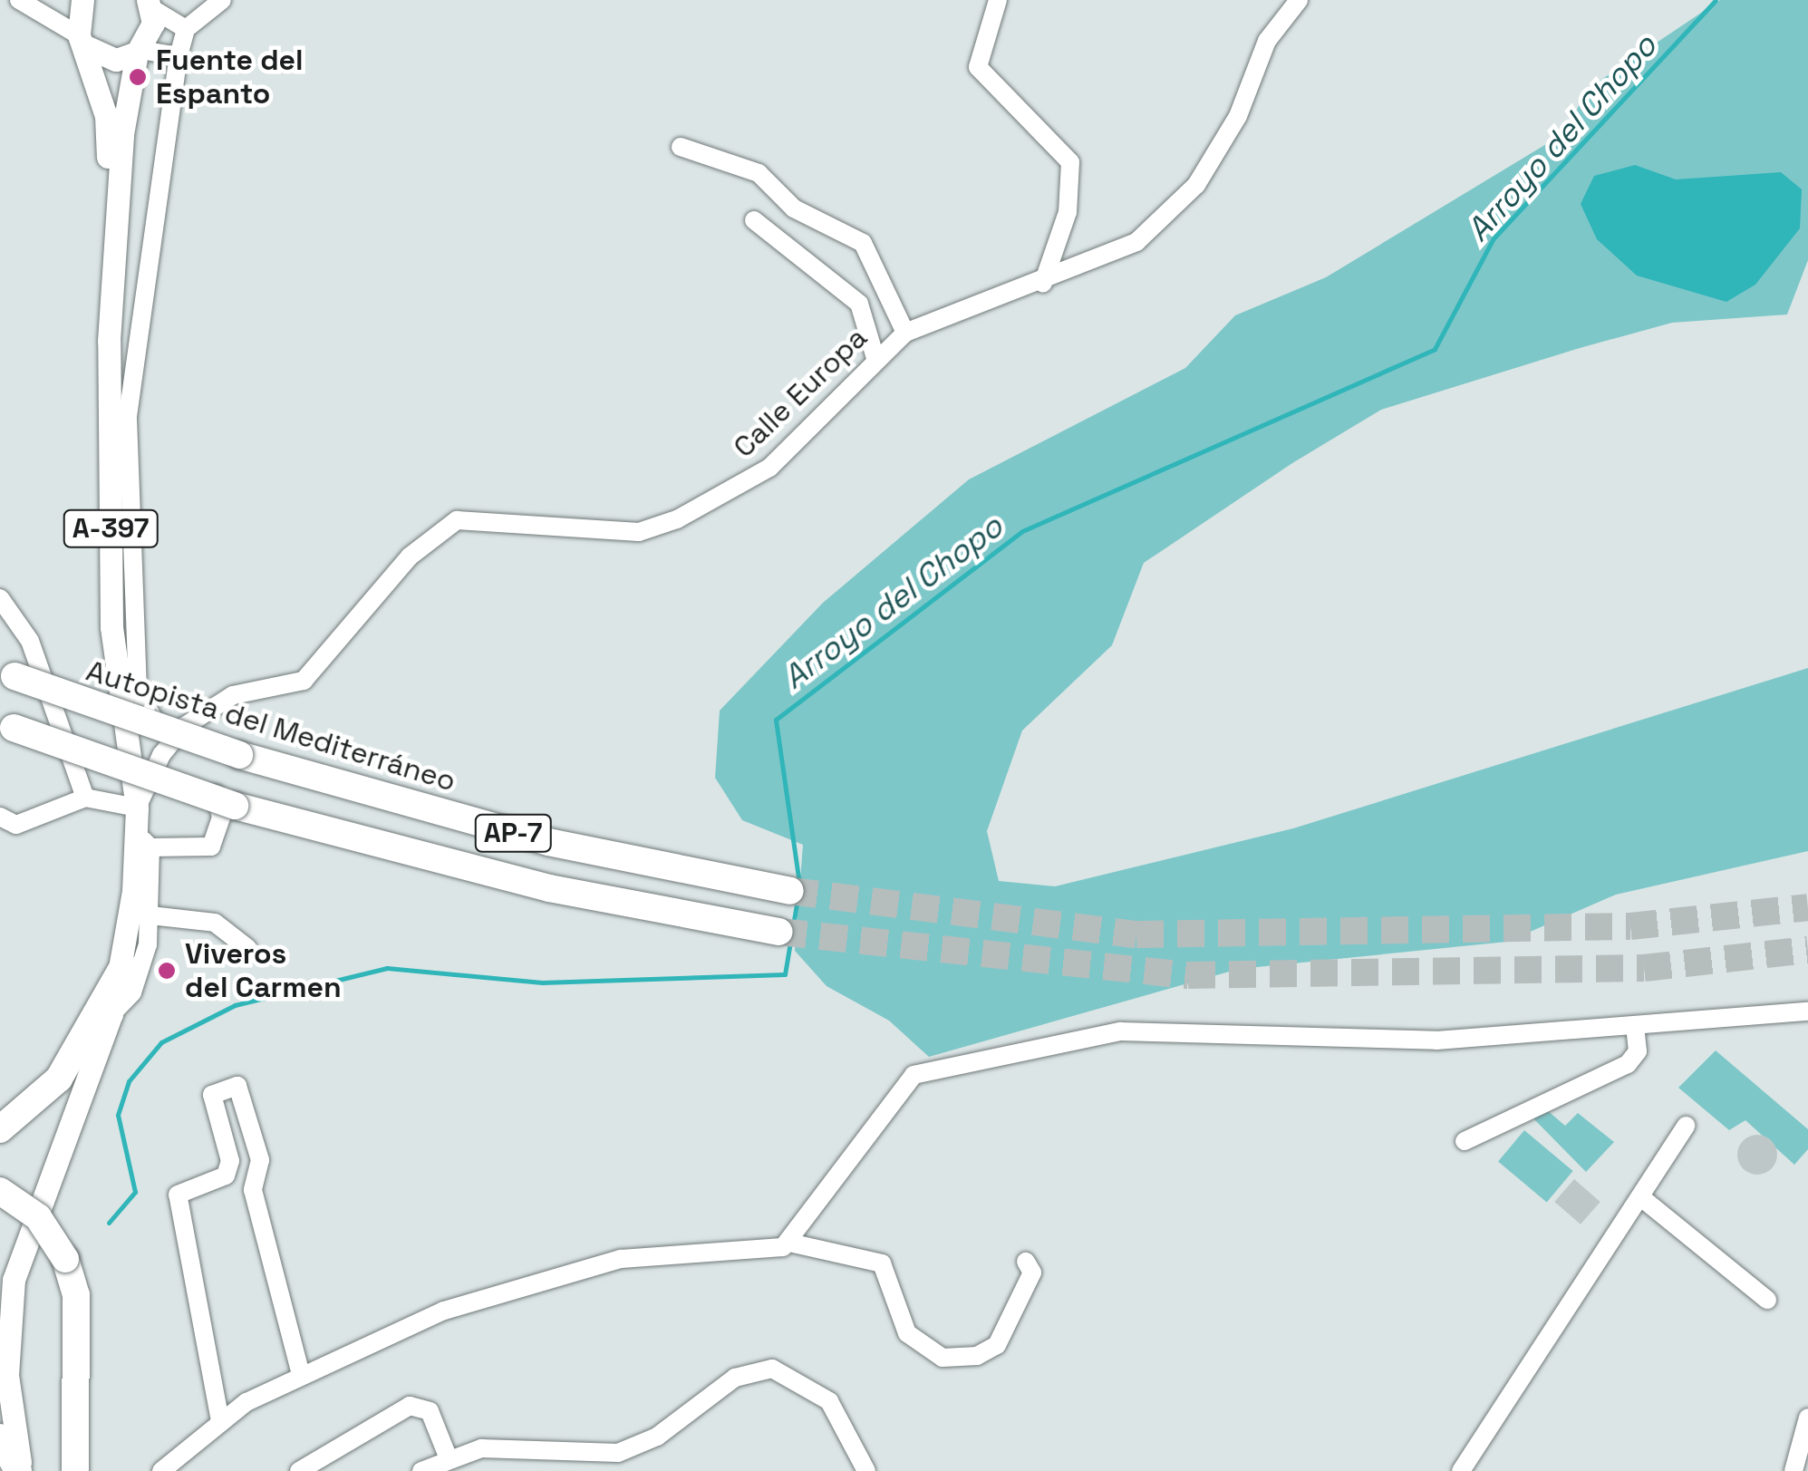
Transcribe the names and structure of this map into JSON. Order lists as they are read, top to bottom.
{
  "streets": {
    "highway": ["Autopista del Mediterráneo", "AP-7"],
    "main road": ["A-397"],
    "street": ["Calle Europa"]
  },
  "water": ["Arroyo del Chopo"],
  "places": ["Fuente del Espanto", "Viveros del Carmen"]
}
